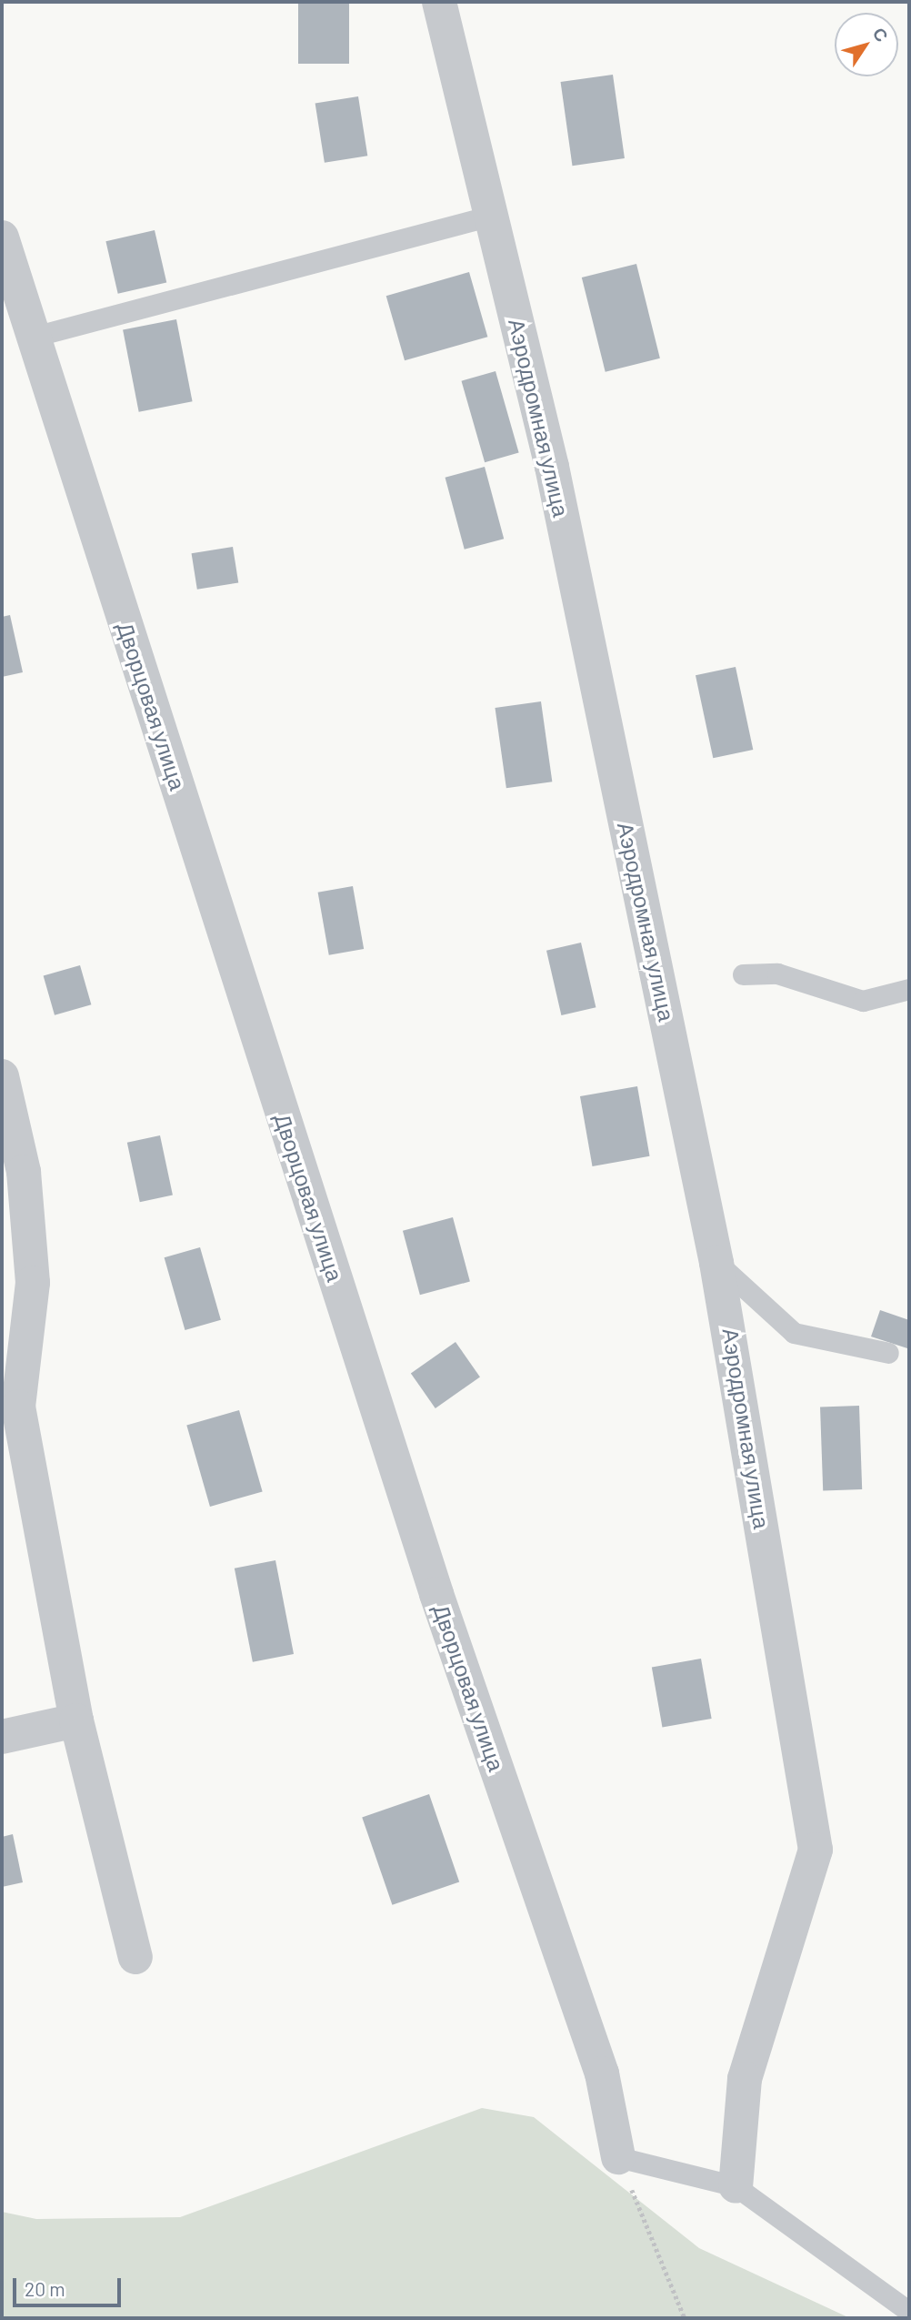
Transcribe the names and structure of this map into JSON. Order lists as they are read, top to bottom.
{
  "streets": {
    "street": ["Аэродромная улица", "Дворцовая улица"]
  },
  "scale_bar": "20 m",
  "north": "top right"
}
